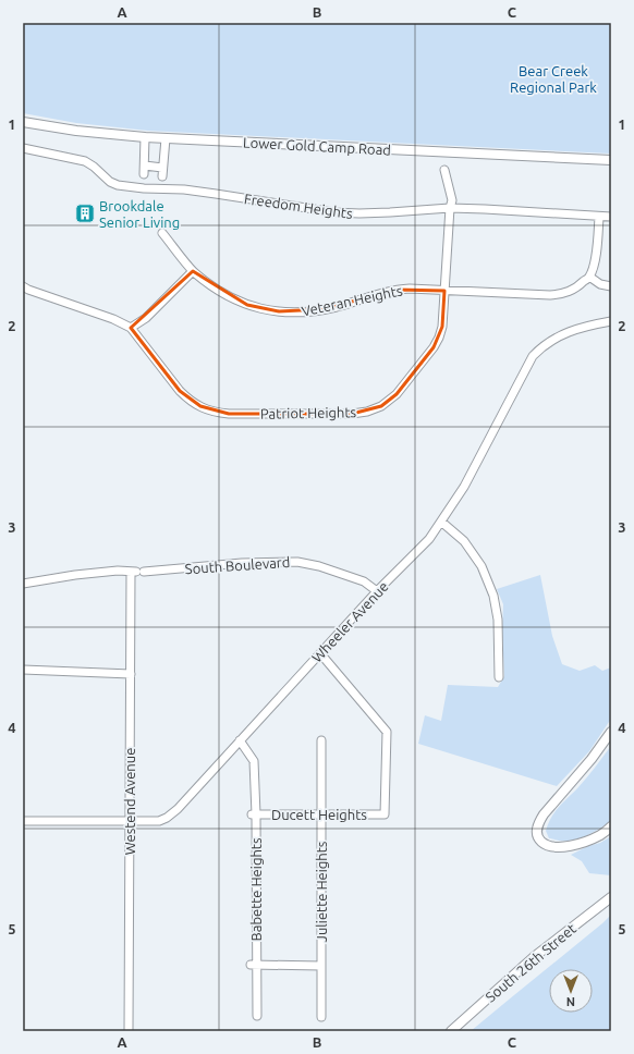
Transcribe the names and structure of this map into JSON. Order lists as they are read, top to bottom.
{
  "streets": {
    "street": [
      "Lower Gold Camp Road",
      "Freedom Heights",
      "Veteran Heights",
      "Patriot Heights",
      "South Boulevard",
      "Wheeler Avenue",
      "Westend Avenue",
      "Ducett Heights",
      "Babette Heights",
      "Juliette Heights",
      "South 26th Street"
    ]
  },
  "crossings": [
    ["Freedom Heights", "Patriot Heights"],
    ["Veteran Heights", "Patriot Heights"],
    ["South Boulevard", "Wheeler Avenue"],
    ["South Boulevard", "Westend Avenue"],
    ["Wheeler Avenue", "Westend Avenue"],
    ["Wheeler Avenue", "Ducett Heights"],
    ["Wheeler Avenue", "Babette Heights"],
    ["Ducett Heights", "Babette Heights"],
    ["Ducett Heights", "Juliette Heights"]
  ],
  "parks": ["Bear Creek Regional Park"],
  "places": {
    "building": ["Brookdale Senior Living"]
  },
  "north": "bottom",
  "grid": {
    "columns": ["A", "B", "C"],
    "rows": [
      "1",
      "2",
      "3",
      "4",
      "5"
    ]
  }
}
